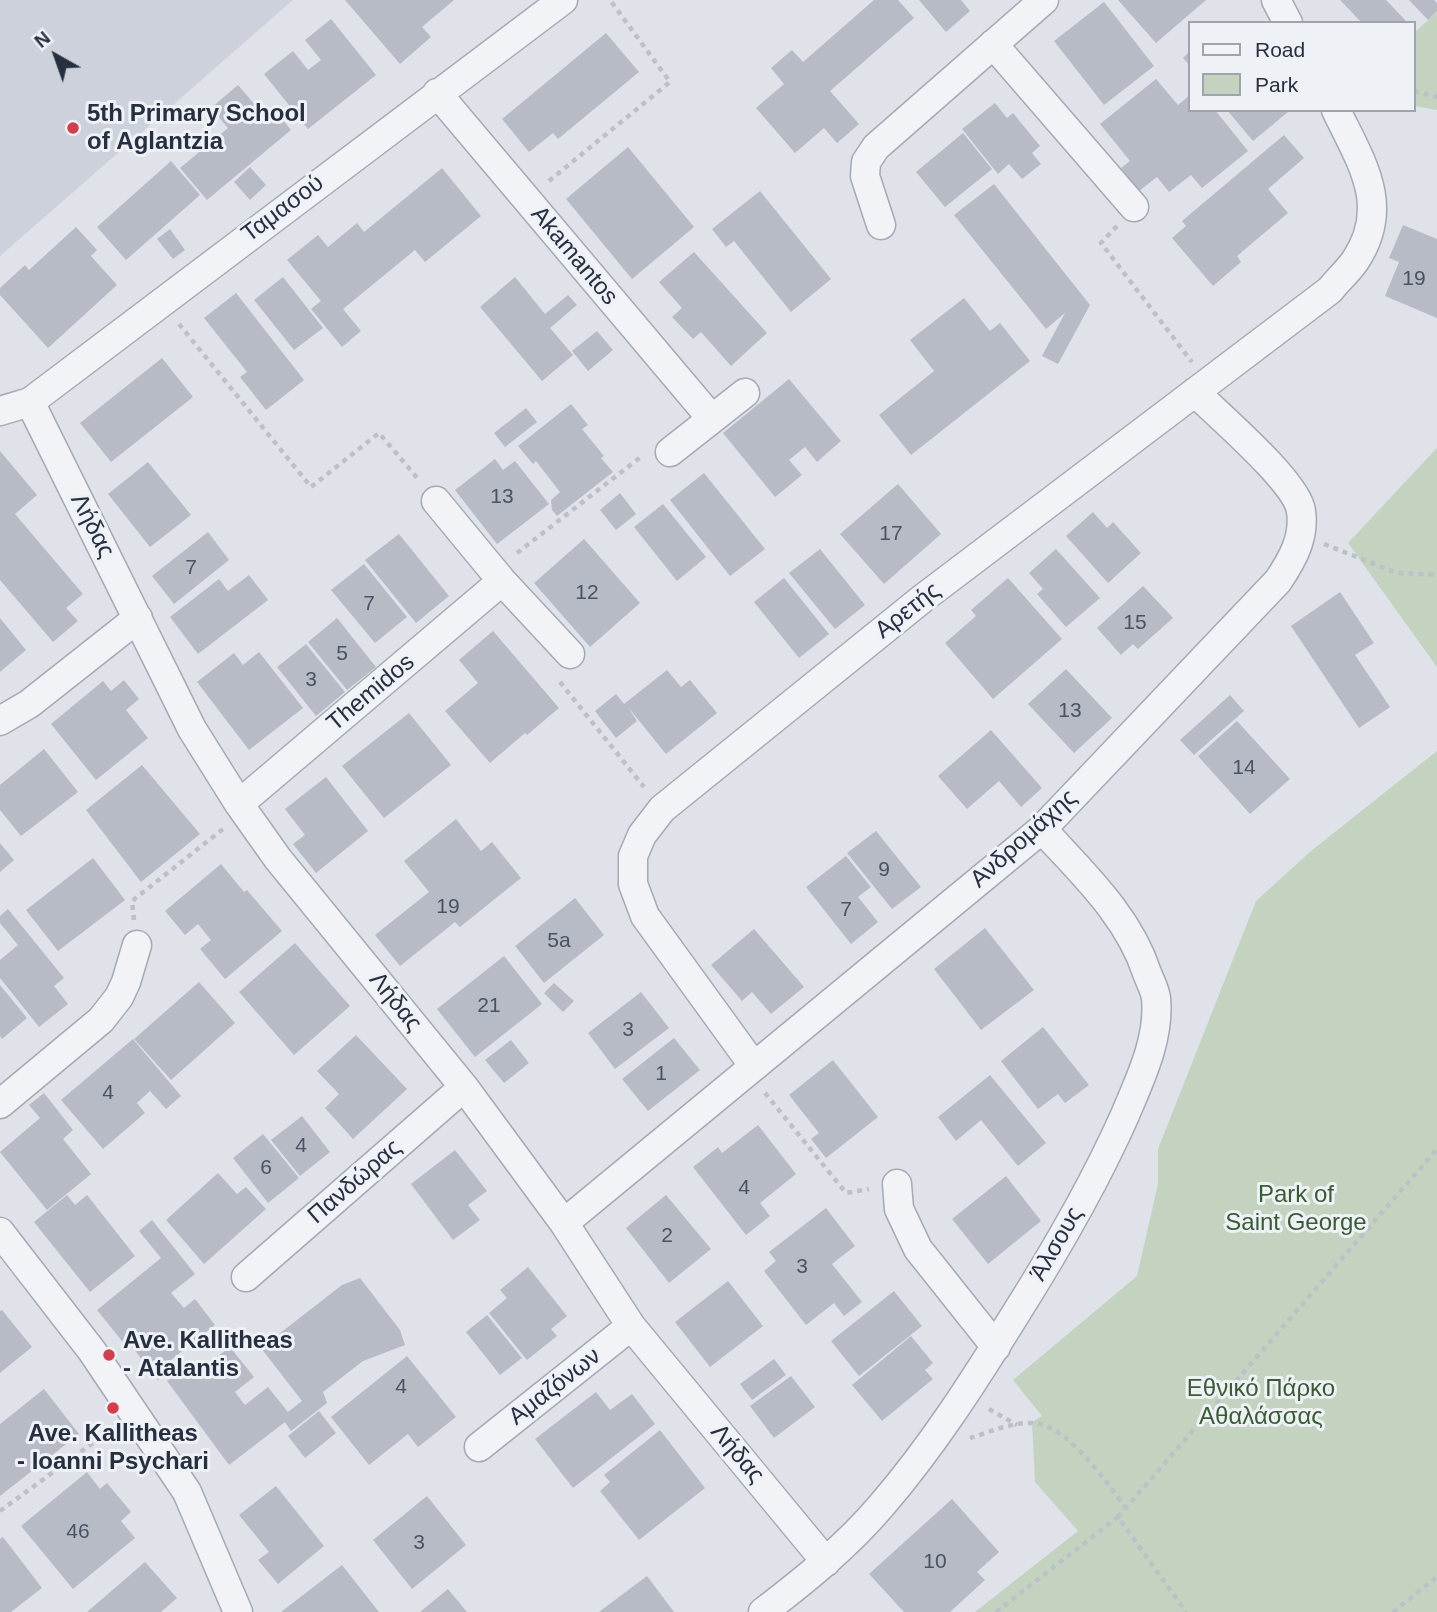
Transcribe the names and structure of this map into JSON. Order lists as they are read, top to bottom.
{
  "streets": {
    "street": [
      "Ταμασού",
      "Akamantos",
      "Λήδας",
      "Αρετής",
      "Themidos",
      "Ανδρομάχης",
      "Πανδώρας",
      "Άλσους",
      "Αμαζόνων"
    ]
  },
  "crossings": [
    ["Ταμασού", "Akamantos"],
    ["Ταμασού", "Λήδας"],
    ["Λήδας", "Themidos"],
    ["Λήδας", "Ανδρομάχης"],
    ["Λήδας", "Πανδώρας"],
    ["Λήδας", "Άλσους"],
    ["Λήδας", "Αμαζόνων"],
    ["Αρετής", "Ανδρομάχης"],
    ["Ανδρομάχης", "Άλσους"]
  ],
  "parks": ["Park of Saint George", "Εθνικό Πάρκο Αθαλάσσας"],
  "places": ["5th Primary School of Aglantzia", "Ave. Kallitheas - Atalantis", "Ave. Kallitheas - Ioanni Psychari"],
  "house_numbers": [
    "19",
    "13",
    "17",
    "7",
    "12",
    "7",
    "15",
    "5",
    "3",
    "13",
    "14",
    "9",
    "19",
    "7",
    "5a",
    "21",
    "3",
    "1",
    "4",
    "4",
    "6",
    "4",
    "2",
    "3",
    "4",
    "46",
    "3",
    "10"
  ],
  "legend": ["Road", "Park"],
  "north": "top left"
}
